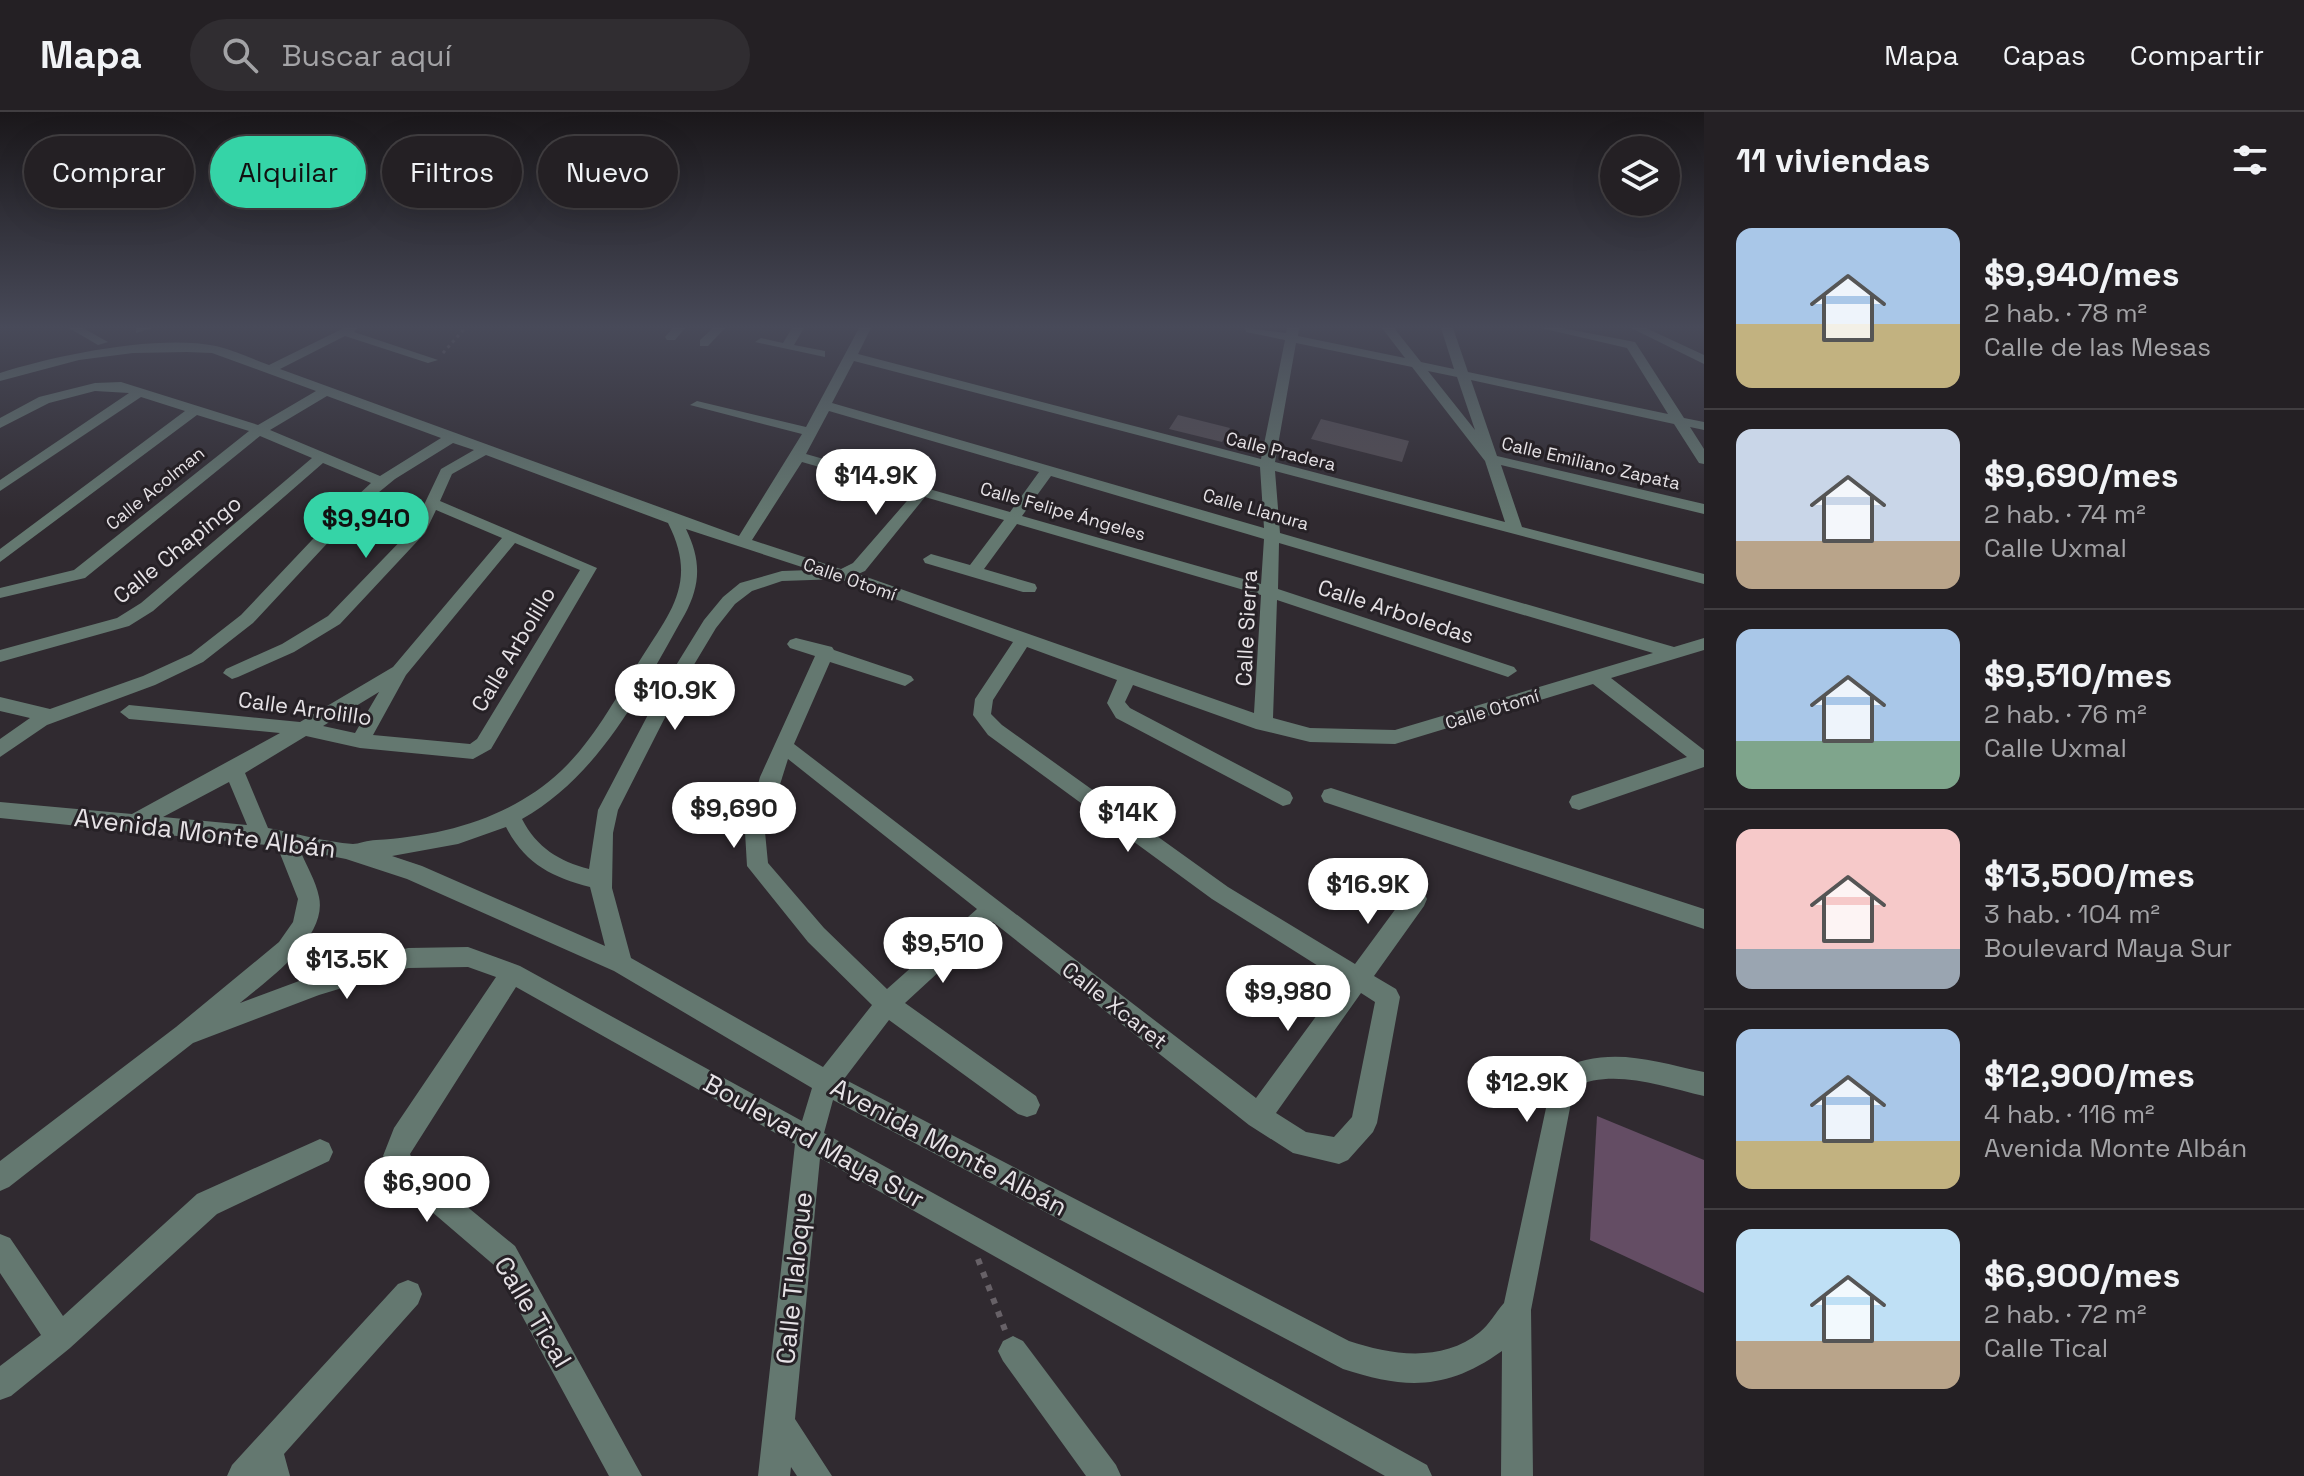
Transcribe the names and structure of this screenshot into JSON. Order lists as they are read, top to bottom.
{
  "streets": {
    "street": [
      "Calle Pradera",
      "Calle Emiliano Zapata",
      "Calle Acolman",
      "Calle Llanura",
      "Calle Felipe Ángeles",
      "Calle Chapingo",
      "Calle Otomí",
      "Calle Arboledas",
      "Calle Sierra",
      "Calle Arbolillo",
      "Calle Arrolillo",
      "Avenida Monte Albán",
      "Calle Xcaret",
      "Boulevard Maya Sur",
      "Calle Tlaloque",
      "Calle Tical"
    ]
  },
  "crossings": [
    ["Calle Pradera", "Calle Sierra"],
    ["Calle Llanura", "Calle Otomí"],
    ["Calle Llanura", "Calle Sierra"],
    ["Calle Felipe Ángeles", "Calle Arboledas"],
    ["Calle Felipe Ángeles", "Calle Sierra"],
    ["Calle Otomí", "Calle Sierra"],
    ["Calle Arboledas", "Calle Sierra"],
    ["Calle Arbolillo", "Calle Arrolillo"],
    ["Avenida Monte Albán", "Boulevard Maya Sur"],
    ["Avenida Monte Albán", "Calle Tlaloque"],
    ["Boulevard Maya Sur", "Calle Tlaloque"],
    ["Boulevard Maya Sur", "Calle Tical"]
  ],
  "page": {
    "header": "Mapa",
    "search": "Buscar aquí",
    "nav": ["Mapa", "Capas", "Compartir"],
    "heading": "11 viviendas",
    "chip": [
      "Comprar",
      "Alquilar",
      "Filtros",
      "Nuevo"
    ],
    "list": [
      {
        "name": "$9,940/mes",
        "note": "2 hab. · 78 m² · Calle de las Mesas"
      },
      {
        "name": "$9,690/mes",
        "note": "2 hab. · 74 m² · Calle Uxmal"
      },
      {
        "name": "$9,510/mes",
        "note": "2 hab. · 76 m² · Calle Uxmal"
      },
      {
        "name": "$13,500/mes",
        "note": "3 hab. · 104 m² · Boulevard Maya Sur"
      },
      {
        "name": "$12,900/mes",
        "note": "4 hab. · 116 m² · Avenida Monte Albán"
      },
      {
        "name": "$6,900/mes",
        "note": "2 hab. · 72 m² · Calle Tical"
      }
    ],
    "price": [
      "$14.9K",
      "$9,940",
      "$10.9K",
      "$9,690",
      "$14K",
      "$16.9K",
      "$9,510",
      "$13.5K",
      "$9,980",
      "$12.9K",
      "$6,900"
    ]
  }
}
